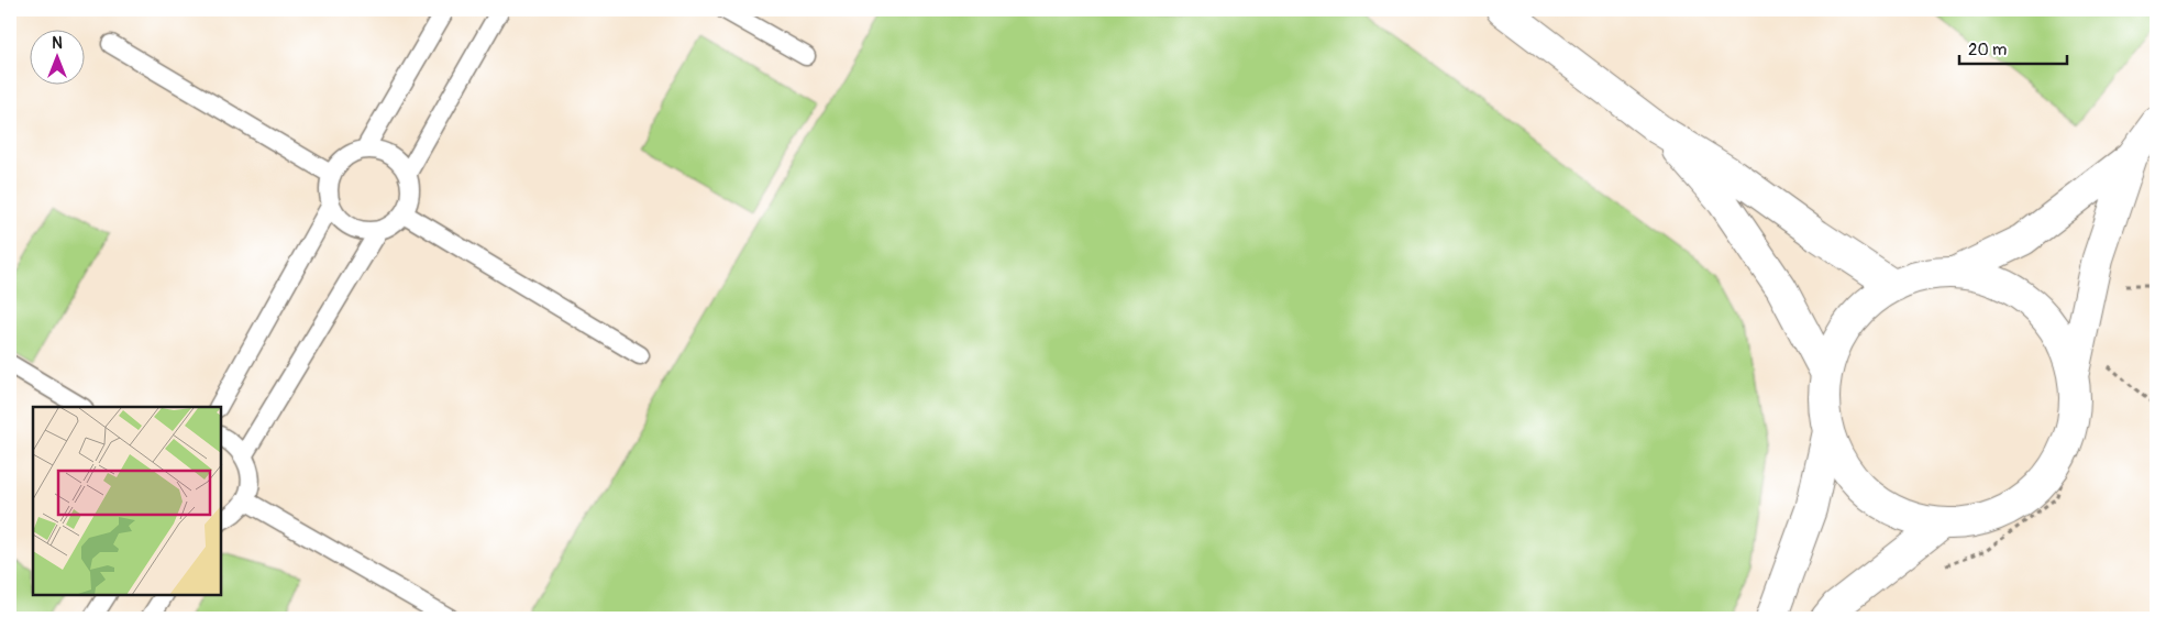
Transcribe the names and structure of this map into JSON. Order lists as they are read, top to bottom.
{
  "scale_bar": "20 m",
  "north": "top"
}
